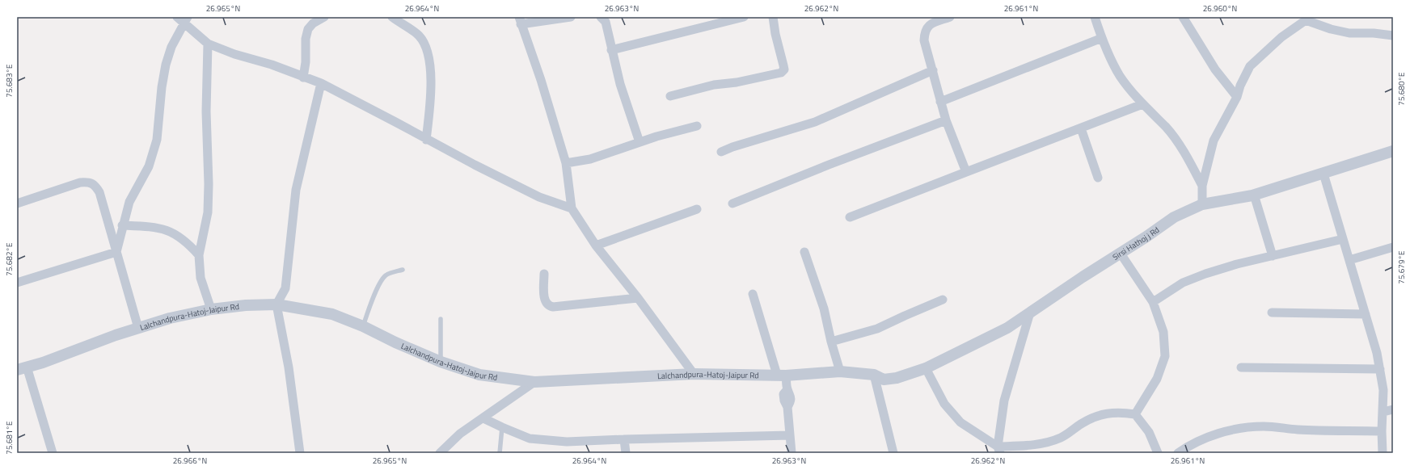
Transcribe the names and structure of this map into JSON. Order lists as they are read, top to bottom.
{
  "streets": {
    "street": ["Sirsi Hathoj j Rd", "Lalchandpura-Hatoj-Jaipur Rd"]
  },
  "crossings": [
    ["Sirsi Hathoj j Rd", "Lalchandpura-Hatoj-Jaipur Rd"]
  ],
  "coordinates": [
    "26.965°N",
    "26.964°N",
    "26.963°N",
    "26.962°N",
    "26.961°N",
    "26.960°N",
    "75.683°E",
    "75.680°E",
    "75.682°E",
    "75.679°E",
    "75.681°E",
    "26.966°N"
  ]
}
